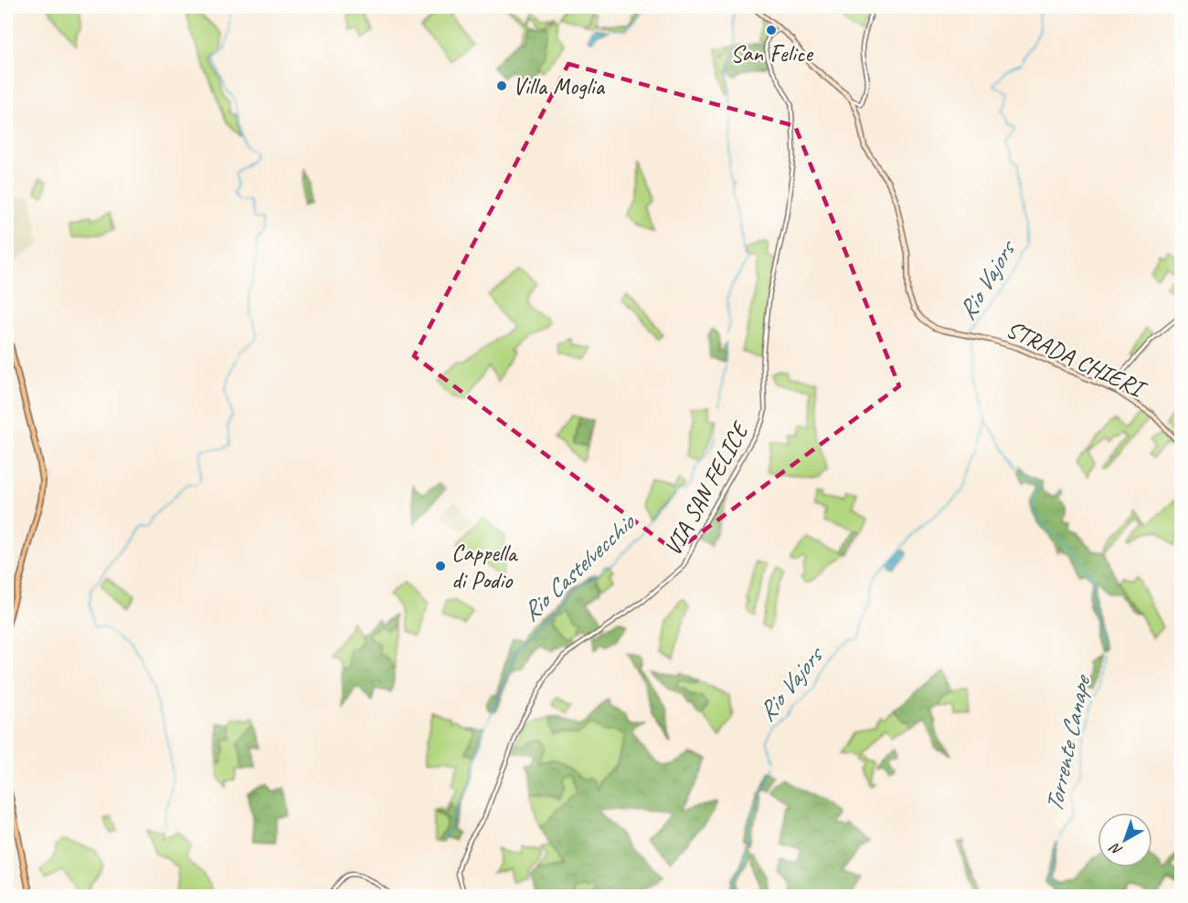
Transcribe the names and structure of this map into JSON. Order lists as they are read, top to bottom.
{
  "streets": {
    "main road": ["STRADA CHIERI"],
    "street": ["VIA SAN FELICE"]
  },
  "water": ["Rio Vajors", "Rio Castelvecchio", "Torrente Canape"],
  "places": ["San Felice", "Villa Moglia", "Cappella di Podio"],
  "north": "bottom left"
}
